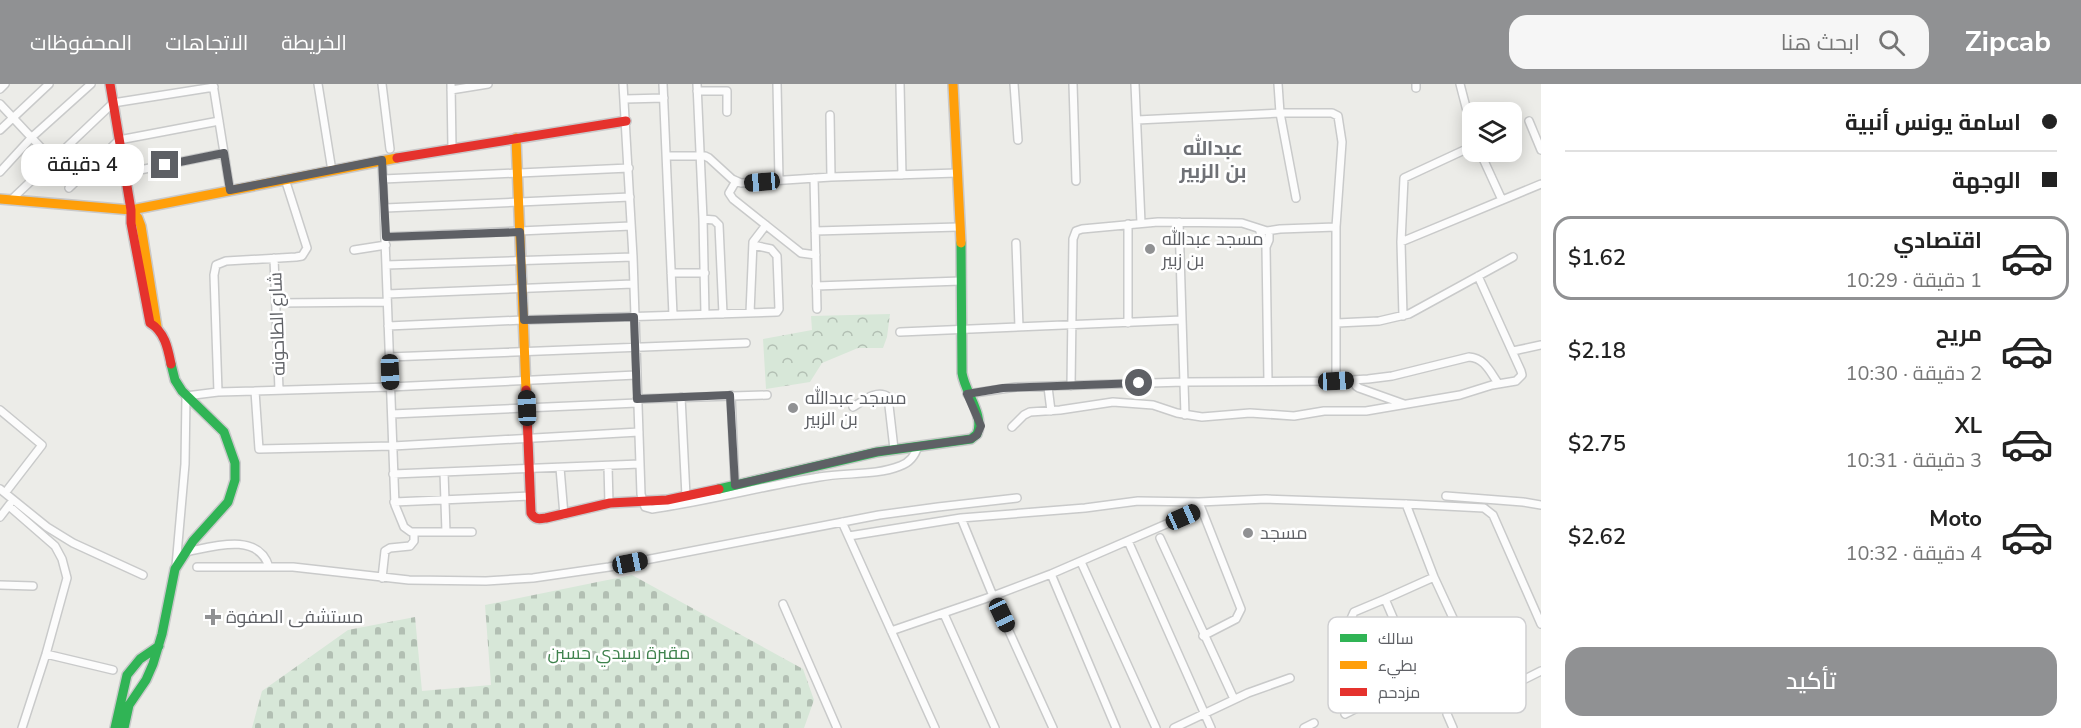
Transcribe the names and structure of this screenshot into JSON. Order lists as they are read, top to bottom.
{
  "streets": {
    "street": ["شارع الطاحونه"]
  },
  "districts": ["عبدالله بن الزبير"],
  "parks": ["مقبرة سيدي حسين"],
  "places": {
    "other": ["مسجد عبدالله بن زبير", "مسجد عبدالله بن الزبير", "مسجد"],
    "health": ["مستشفى الصفوة"]
  },
  "legend": ["سالك", "بطيء", "مزدحم"],
  "page": {
    "header": "Zipcab",
    "search": "ابحث هنا",
    "nav": ["الخريطة", "الاتجاهات", "المحفوظات"],
    "banner": ["اسامة يونس أنبية", "الوجهة"],
    "bubble": "4 دقيقة",
    "list": [
      {
        "name": "اقتصادي",
        "note": "1 دقيقة · 10:29",
        "value": "$1.62"
      },
      {
        "name": "مريح",
        "note": "2 دقيقة · 10:30",
        "value": "$2.18"
      },
      {
        "name": "XL",
        "note": "3 دقيقة · 10:31",
        "value": "$2.75"
      },
      {
        "name": "Moto",
        "note": "4 دقيقة · 10:32",
        "value": "$2.62"
      }
    ],
    "buttons": "تأكيد"
  }
}
